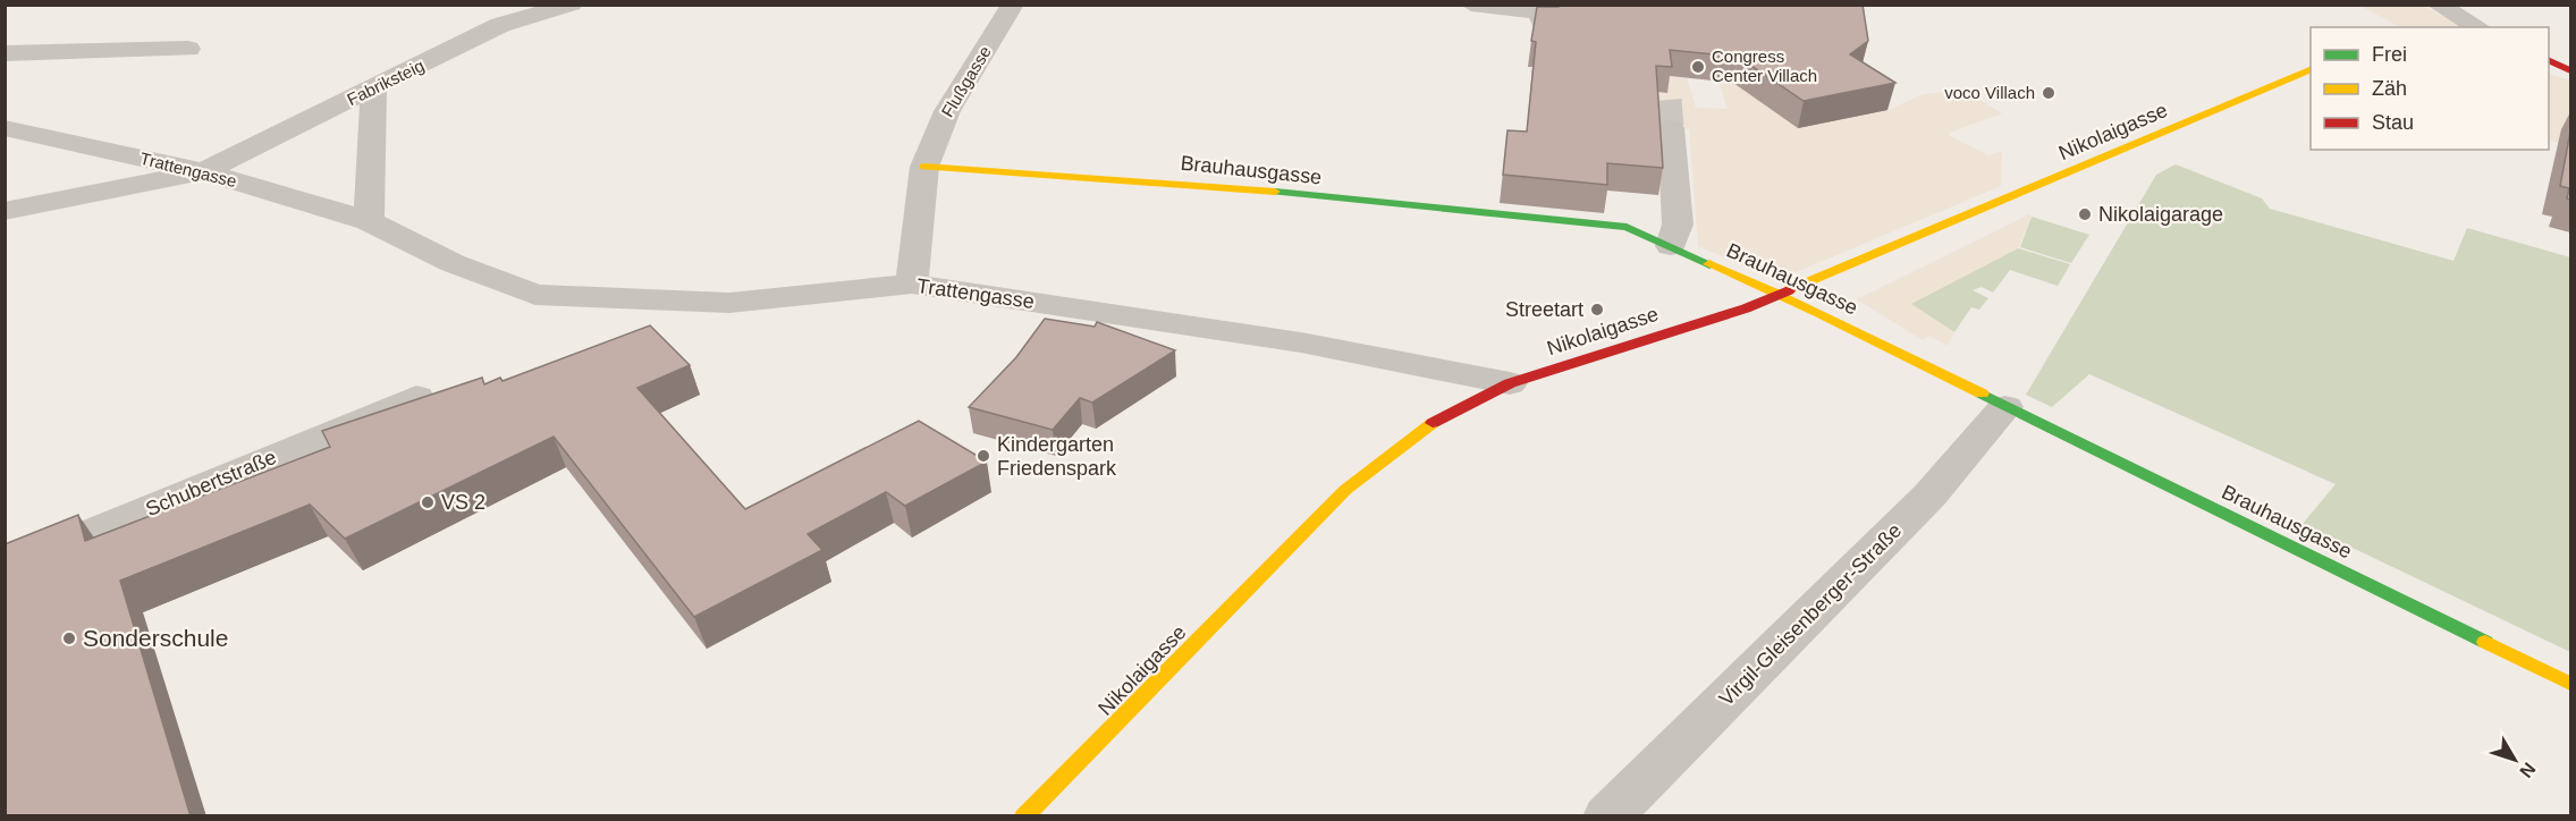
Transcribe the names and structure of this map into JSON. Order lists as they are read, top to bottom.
{
  "streets": {
    "street": [
      "Flußgasse",
      "Fabriksteig",
      "Nikolaigasse",
      "Trattengasse",
      "Brauhausgasse",
      "Schubertstraße",
      "Virgil-Gleisenberger-Straße"
    ]
  },
  "crossings": [
    ["Flußgasse", "Trattengasse"],
    ["Flußgasse", "Brauhausgasse"],
    ["Fabriksteig", "Trattengasse"],
    ["Nikolaigasse", "Trattengasse"],
    ["Nikolaigasse", "Brauhausgasse"],
    ["Brauhausgasse", "Virgil-Gleisenberger-Straße"]
  ],
  "places": [
    "Congress Center Villach",
    "voco Villach",
    "Nikolaigarage",
    "Streetart",
    "Kindergarten Friedenspark",
    "VS 2",
    "Sonderschule"
  ],
  "legend": ["Frei", "Zäh", "Stau"],
  "north": "bottom right"
}
